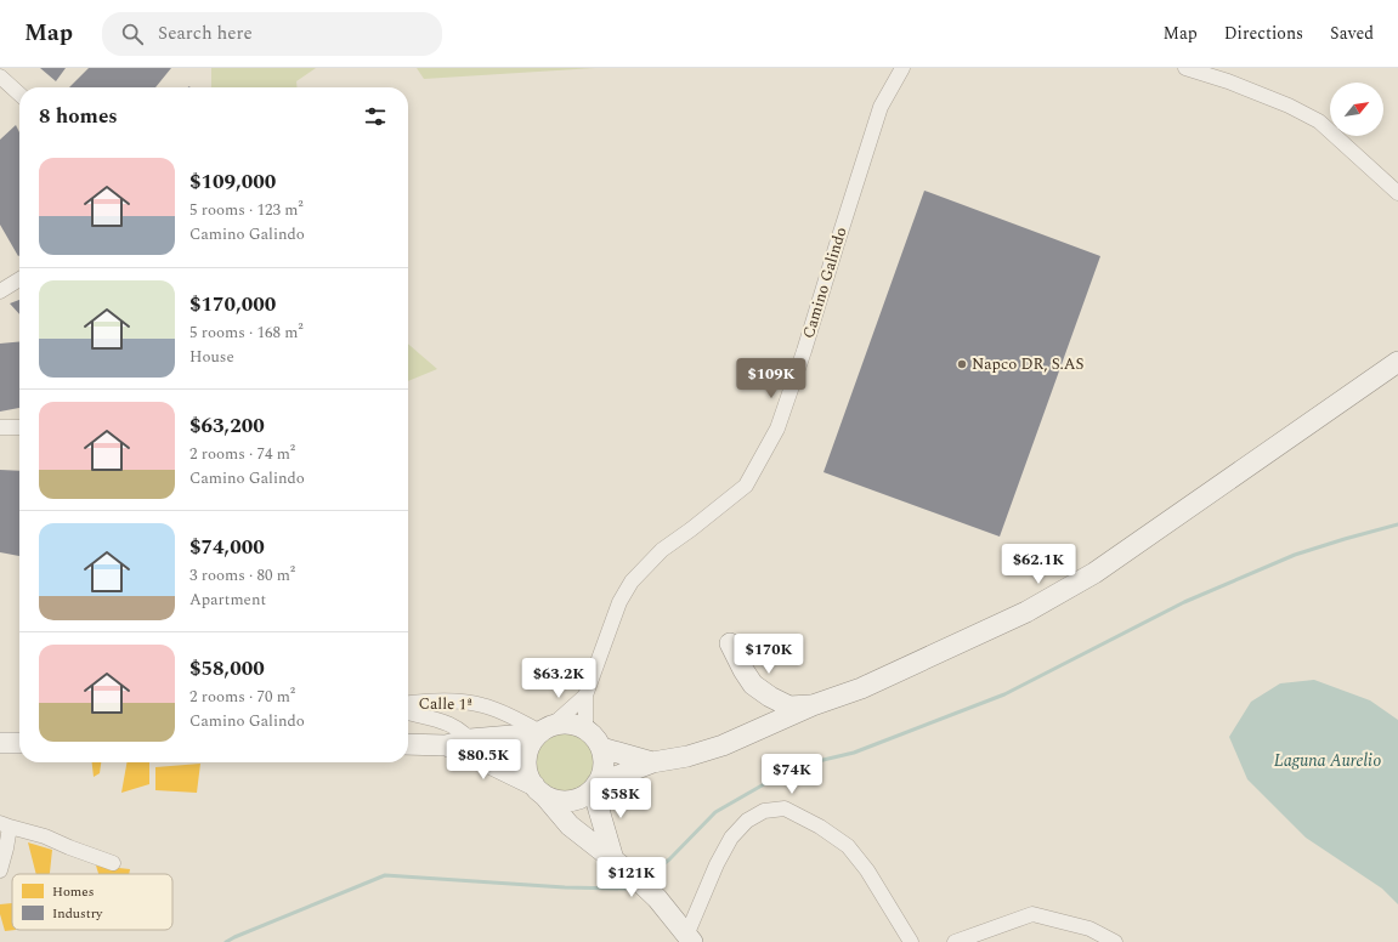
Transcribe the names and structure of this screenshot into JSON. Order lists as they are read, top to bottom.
{
  "streets": {
    "street": ["Camino Galindo", "Calle 1ª"]
  },
  "crossings": [
    ["Camino Galindo", "Calle 1ª"]
  ],
  "water": ["Laguna Aurelio"],
  "places": ["Napco DR, S.AS"],
  "legend": ["Homes", "Industry"],
  "north": "top right",
  "page": {
    "header": "Map",
    "search": "Search here",
    "nav": ["Map", "Directions", "Saved"],
    "heading": "8 homes",
    "list": [
      {
        "name": "$109,000",
        "note": "5 rooms · 123 m² · Camino Galindo"
      },
      {
        "name": "$170,000",
        "note": "5 rooms · 168 m² · House"
      },
      {
        "name": "$63,200",
        "note": "2 rooms · 74 m² · Camino Galindo"
      },
      {
        "name": "$74,000",
        "note": "3 rooms · 80 m² · Apartment"
      },
      {
        "name": "$58,000",
        "note": "2 rooms · 70 m² · Camino Galindo"
      }
    ],
    "price": [
      "$109K",
      "$62.1K",
      "$170K",
      "$63.2K",
      "$80.5K",
      "$74K",
      "$58K",
      "$121K"
    ]
  }
}
